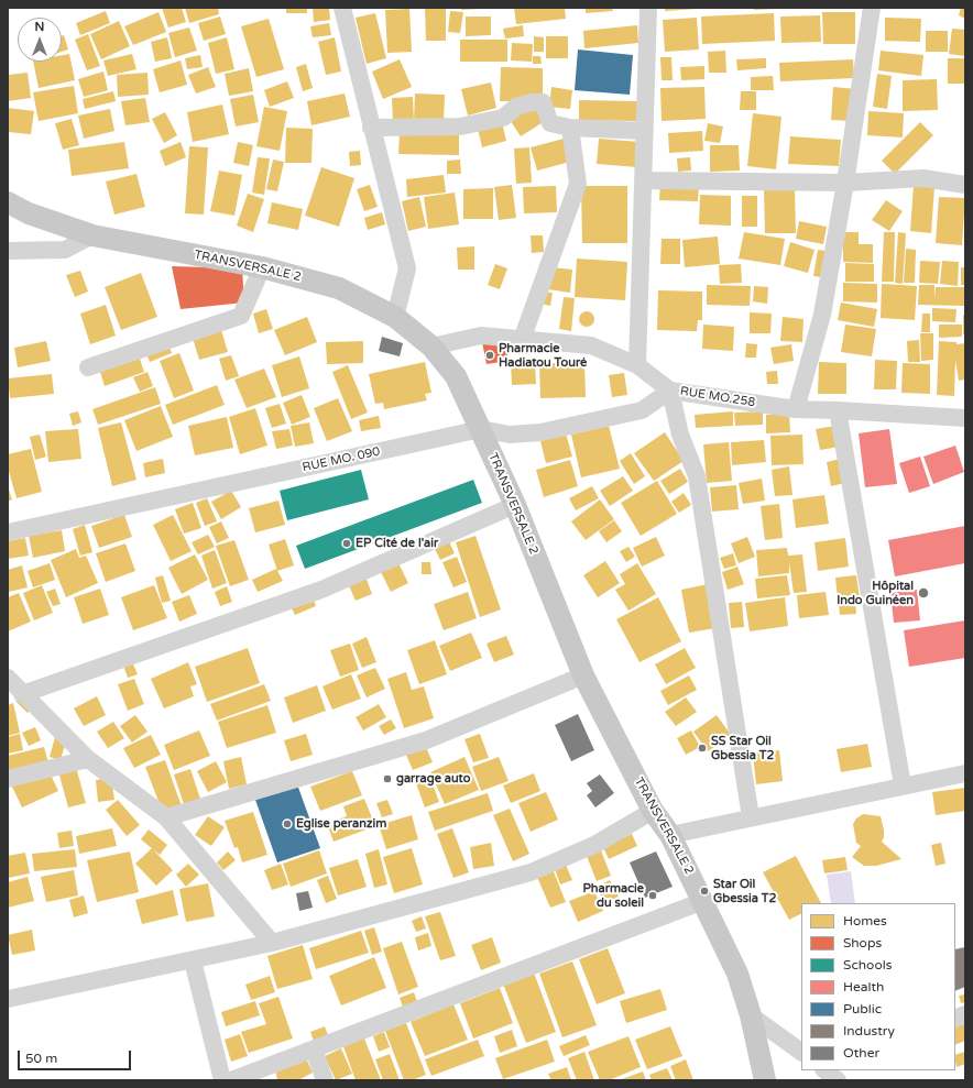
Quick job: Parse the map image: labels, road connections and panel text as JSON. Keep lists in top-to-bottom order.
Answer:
{
  "streets": {
    "main road": ["TRANSVERSALE 2"],
    "street": ["RUE MO.258", "RUE MO. 090"]
  },
  "crossings": [
    ["TRANSVERSALE 2", "RUE MO.258"],
    ["TRANSVERSALE 2", "RUE MO. 090"],
    ["RUE MO.258", "RUE MO. 090"]
  ],
  "places": [
    "Pharmacie Hadiatou Touré",
    "EP Cité de l'air",
    "Hôpital Indo Guinéen",
    "SS Star Oil Gbessia T2",
    "garrage auto",
    "Eglise peranzim",
    "Star Oil Gbessia T2",
    "Pharmacie du soleil"
  ],
  "legend": [
    "Homes",
    "Shops",
    "Schools",
    "Health",
    "Public",
    "Industry",
    "Other"
  ],
  "scale_bar": "50 m",
  "north": "top"
}
